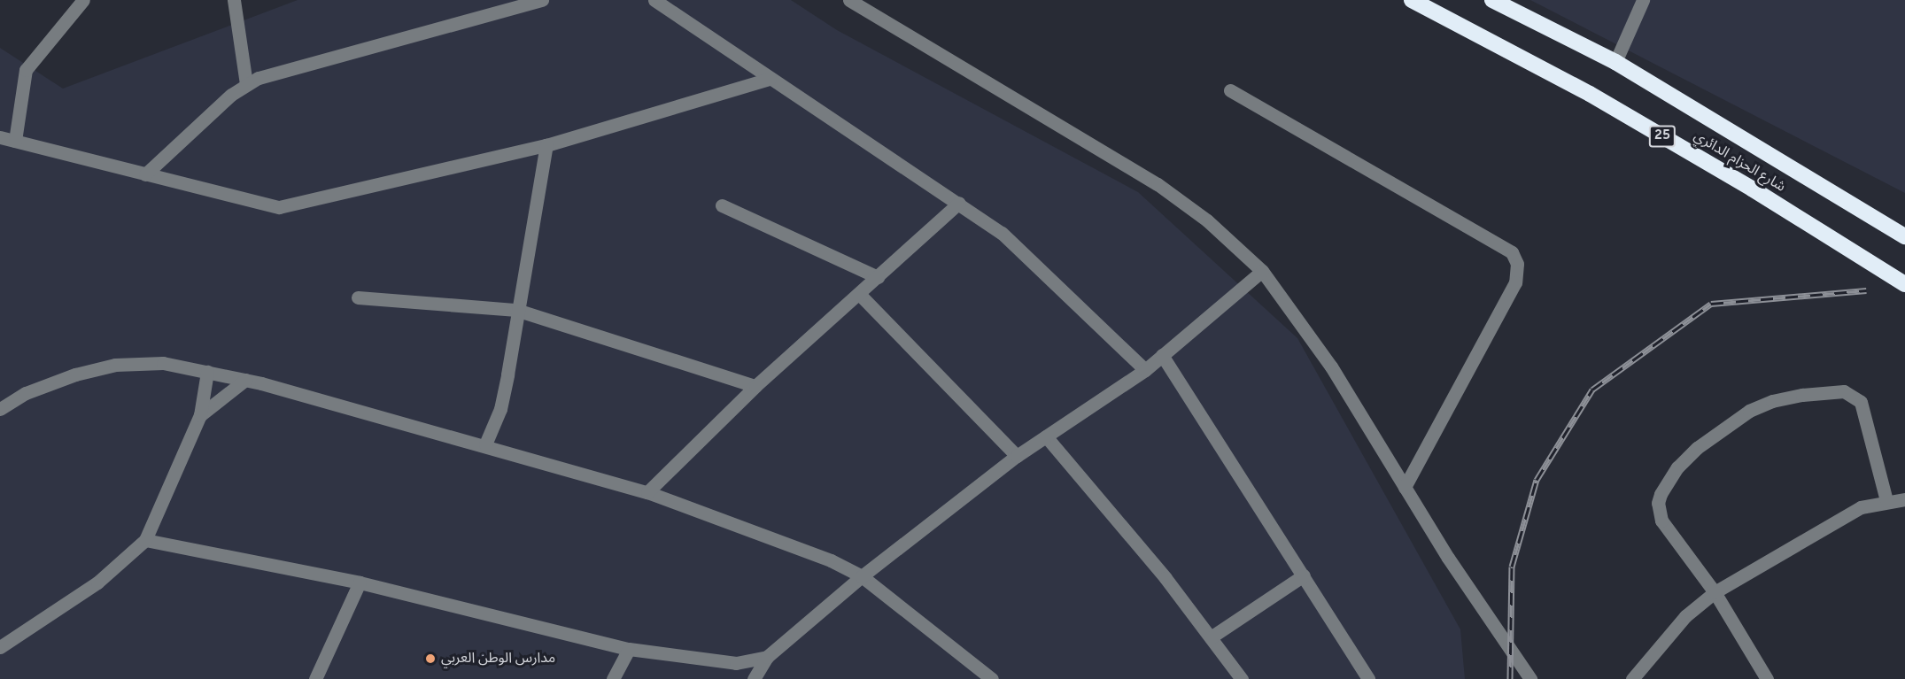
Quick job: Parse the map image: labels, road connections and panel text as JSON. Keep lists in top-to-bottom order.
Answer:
{
  "streets": {
    "highway": ["25", "شارع الحزام الدائري"]
  },
  "places": ["مدارس الوطن العربي"]
}
